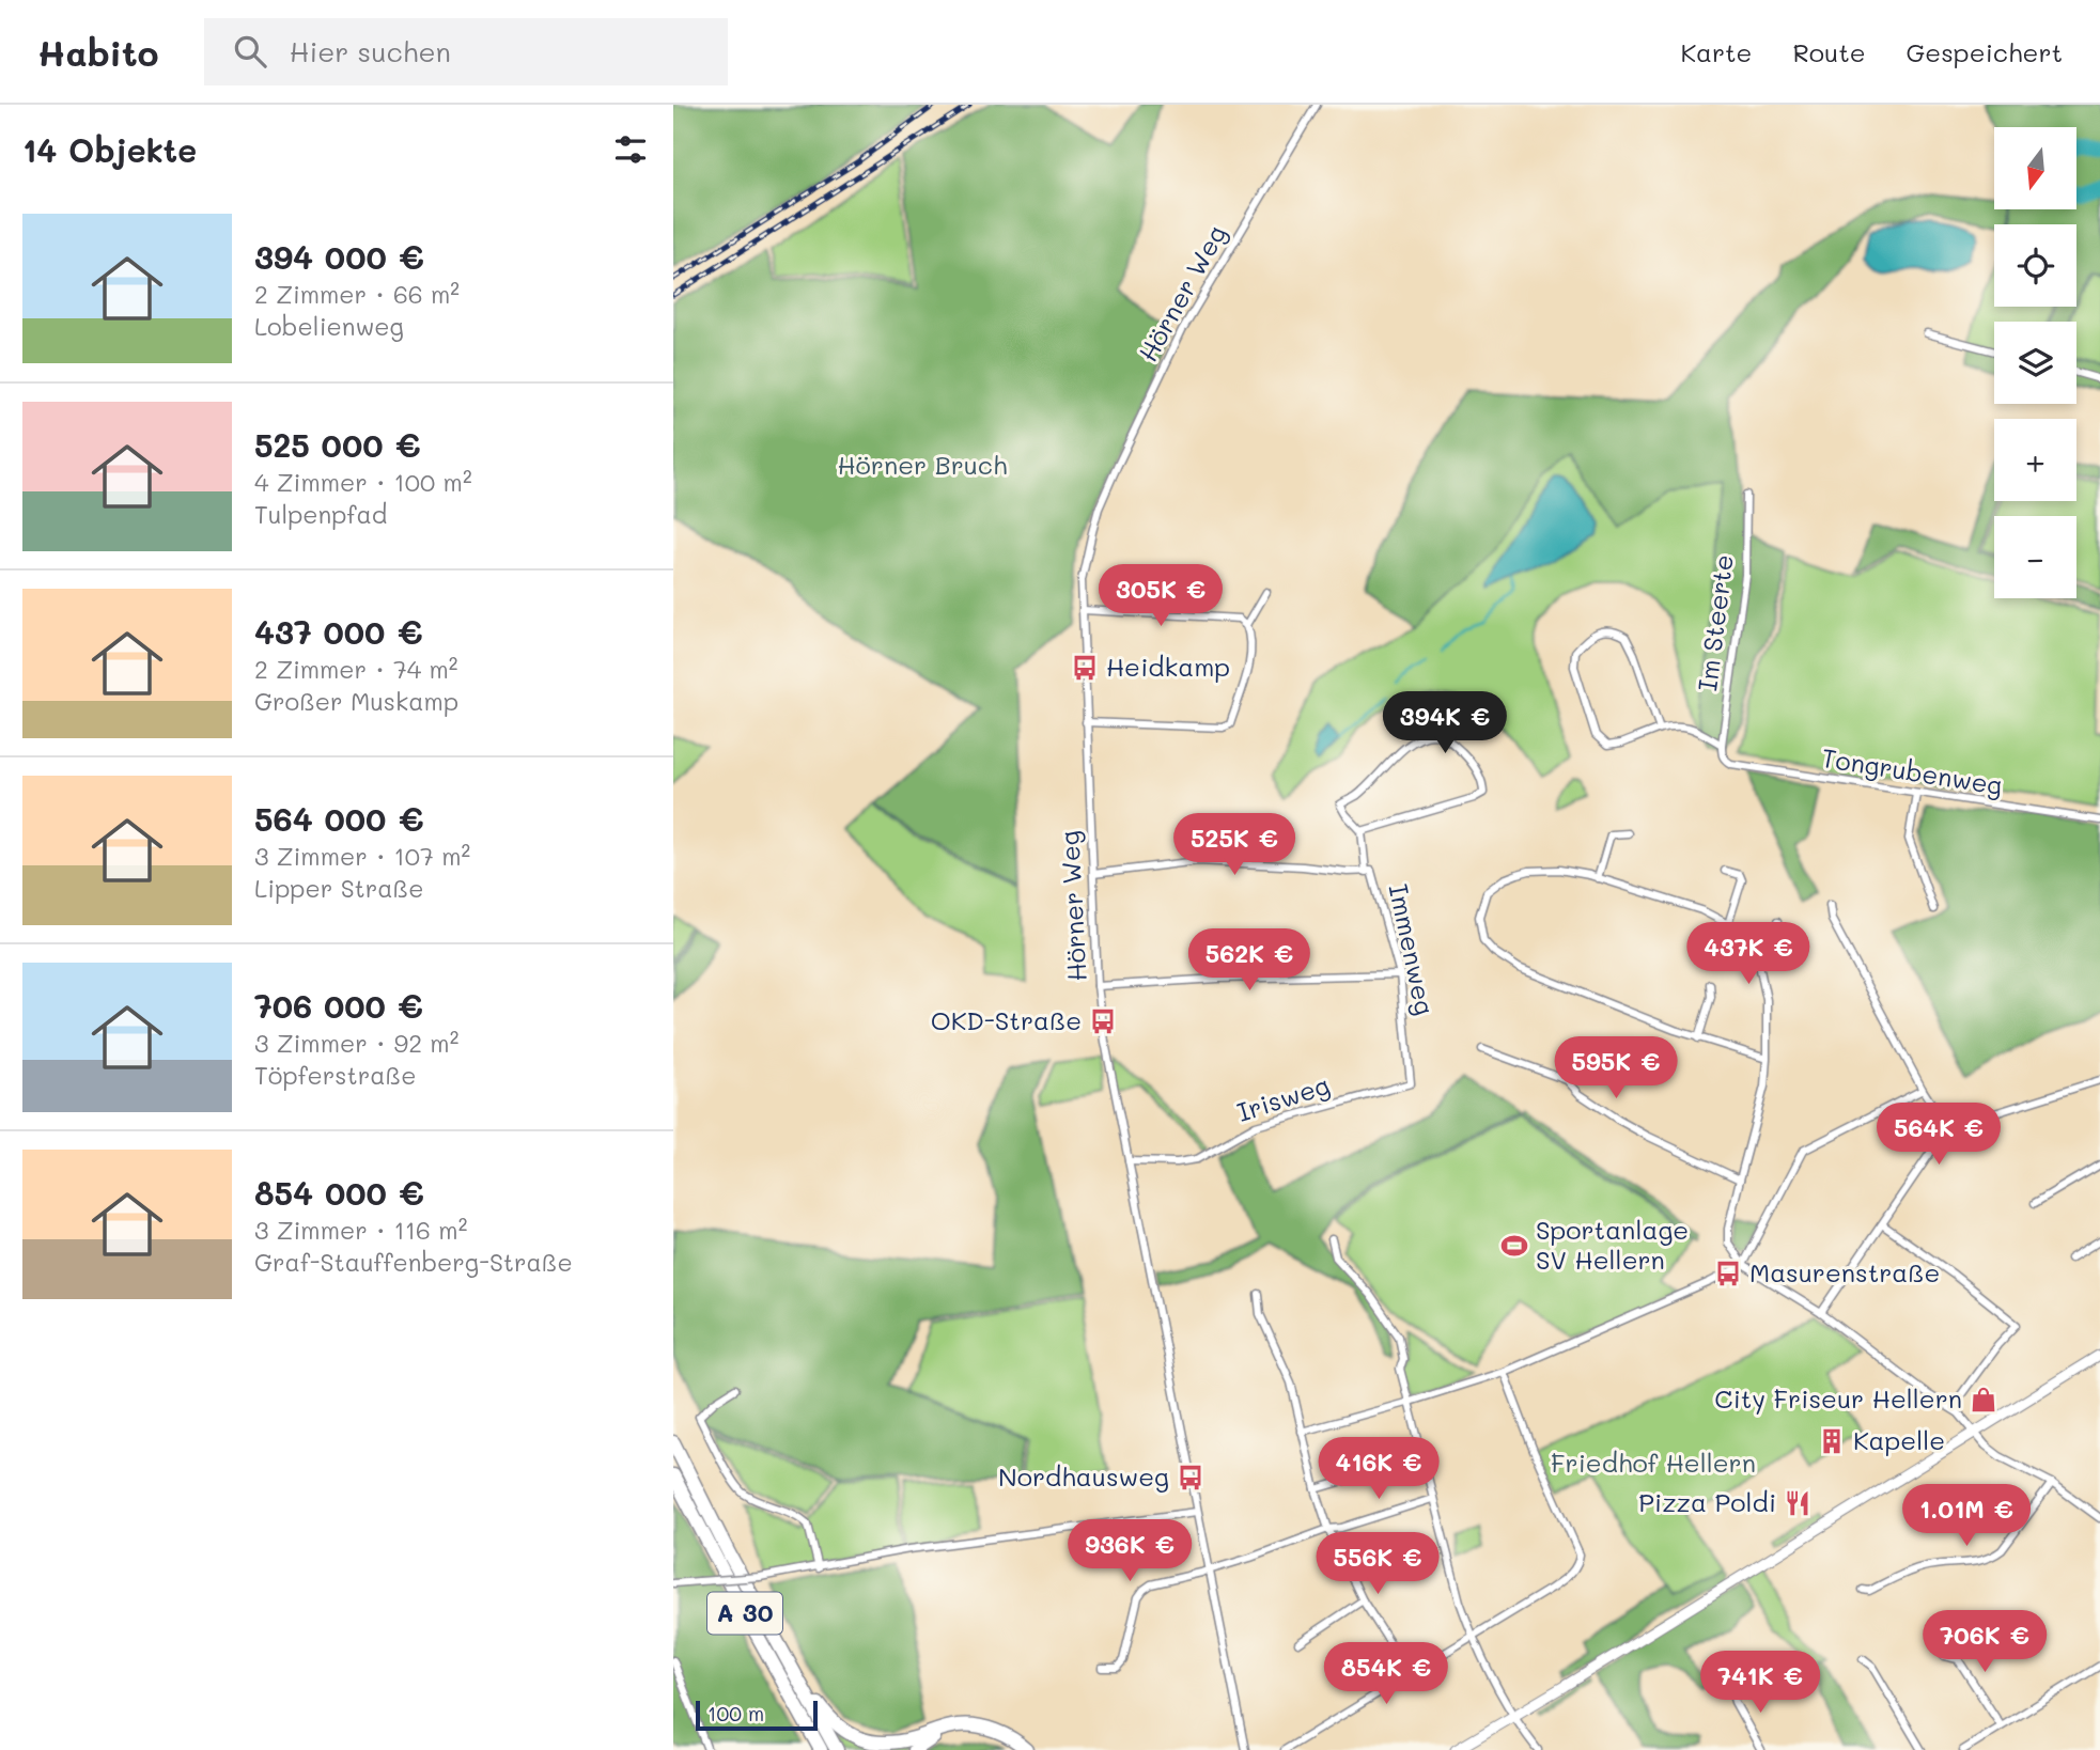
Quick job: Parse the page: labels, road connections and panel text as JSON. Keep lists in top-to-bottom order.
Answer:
{
  "streets": {
    "highway": ["A 30"],
    "street": [
      "Hörner Weg",
      "Im Steerte",
      "Tongrubenweg",
      "Immenweg",
      "Irisweg"
    ]
  },
  "crossings": [
    ["Hörner Weg", "Irisweg"],
    ["Im Steerte", "Tongrubenweg"],
    ["Immenweg", "Irisweg"]
  ],
  "parks": ["Hörner Bruch", "Friedhof Hellern"],
  "places": {
    "bus stop": [
      "Heidkamp",
      "OKD-Straße",
      "Masurenstraße",
      "Nordhausweg"
    ],
    "sports": ["Sportanlage SV Hellern"],
    "shop": ["City Friseur Hellern"],
    "building": ["Kapelle"],
    "restaurant": ["Pizza Poldi"]
  },
  "scale_bar": "100 m",
  "north": "bottom",
  "page": {
    "header": "Habito",
    "search": "Hier suchen",
    "nav": ["Karte", "Route", "Gespeichert"],
    "heading": "14 Objekte",
    "map_buttons": ["+", "−"],
    "list": [
      {
        "name": "394 000 €",
        "note": "2 Zimmer · 66 m² · Lobelienweg"
      },
      {
        "name": "525 000 €",
        "note": "4 Zimmer · 100 m² · Tulpenpfad"
      },
      {
        "name": "437 000 €",
        "note": "2 Zimmer · 74 m² · Großer Muskamp"
      },
      {
        "name": "564 000 €",
        "note": "3 Zimmer · 107 m² · Lipper Straße"
      },
      {
        "name": "706 000 €",
        "note": "3 Zimmer · 92 m² · Töpferstraße"
      },
      {
        "name": "854 000 €",
        "note": "3 Zimmer · 116 m² · Graf-Stauffenberg-Straße"
      }
    ],
    "price": [
      "305K €",
      "394K €",
      "525K €",
      "437K €",
      "562K €",
      "595K €",
      "564K €",
      "416K €",
      "1.01M €",
      "936K €",
      "556K €",
      "706K €",
      "854K €",
      "741K €"
    ],
    "scale": "100 m"
  }
}
